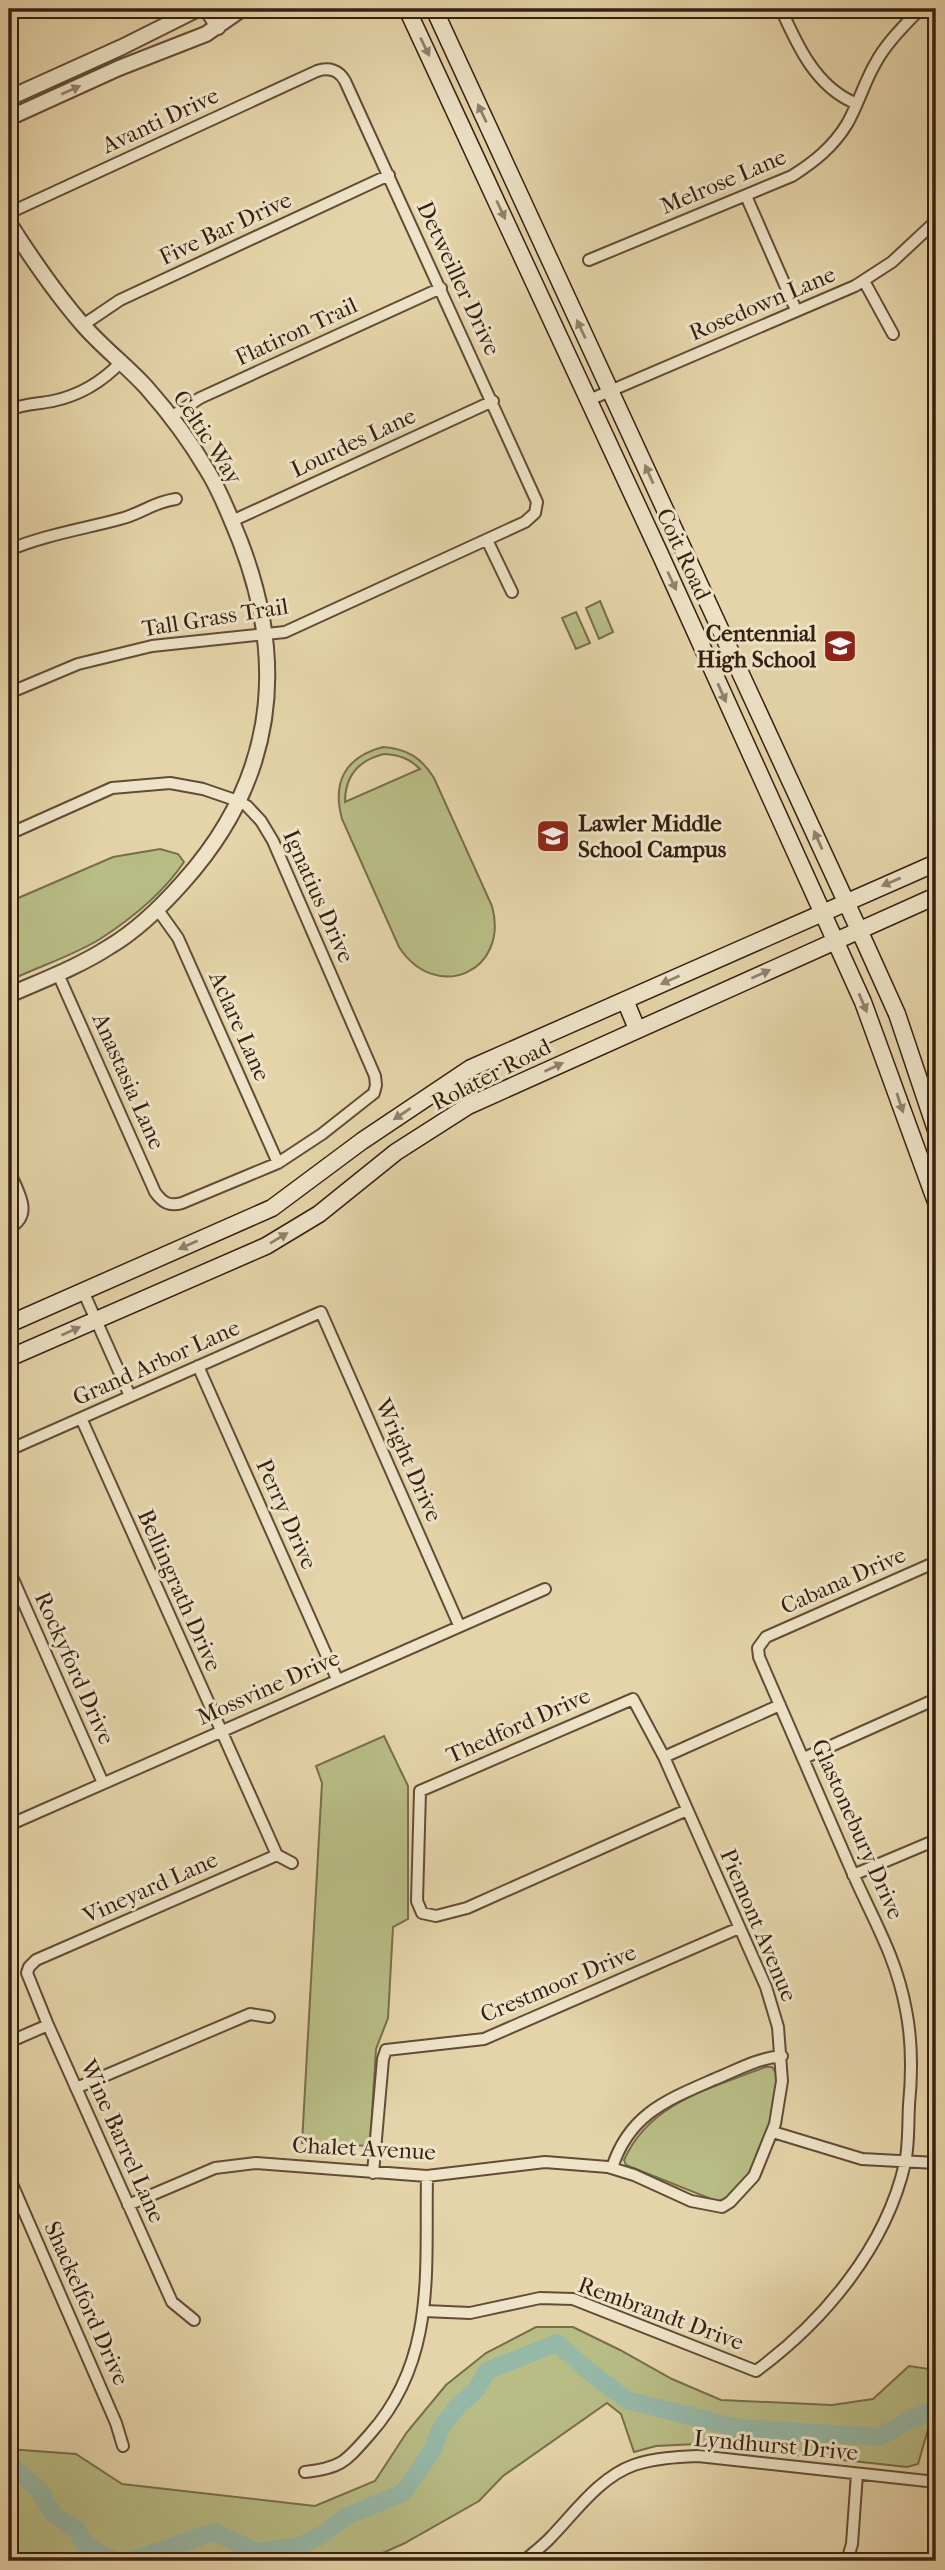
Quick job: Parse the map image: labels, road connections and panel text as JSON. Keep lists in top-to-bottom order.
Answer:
{
  "streets": {
    "main road": ["Coit Road", "Rolater Road"],
    "street": [
      "Avanti Drive",
      "Melrose Lane",
      "Five Bar Drive",
      "Detweiller Drive",
      "Rosedown Lane",
      "Flatiron Trail",
      "Celtic Way",
      "Lourdes Lane",
      "Tall Grass Trail",
      "Ignatius Drive",
      "Aclare Lane",
      "Anastasia Lane",
      "Grand Arbor Lane",
      "Wright Drive",
      "Perry Drive",
      "Cabana Drive",
      "Bellingrath Drive",
      "Rockyford Drive",
      "Mossvine Drive",
      "Thedford Drive",
      "Glastonebury Drive",
      "Vineyard Lane",
      "Piemont Avenue",
      "Crestmoor Drive",
      "Wine Barrel Lane",
      "Chalet Avenue",
      "Shackelford Drive",
      "Rembrandt Drive",
      "Lyndhurst Drive"
    ]
  },
  "crossings": [
    ["Avanti Drive", "Detweiller Drive"],
    ["Five Bar Drive", "Detweiller Drive"],
    ["Five Bar Drive", "Celtic Way"],
    ["Detweiller Drive", "Flatiron Trail"],
    ["Detweiller Drive", "Lourdes Lane"],
    ["Detweiller Drive", "Tall Grass Trail"],
    ["Rosedown Lane", "Coit Road"],
    ["Flatiron Trail", "Celtic Way"],
    ["Celtic Way", "Lourdes Lane"],
    ["Celtic Way", "Tall Grass Trail"],
    ["Celtic Way", "Ignatius Drive"],
    ["Celtic Way", "Aclare Lane"],
    ["Celtic Way", "Anastasia Lane"],
    ["Coit Road", "Rolater Road"],
    ["Ignatius Drive", "Aclare Lane"],
    ["Ignatius Drive", "Anastasia Lane"],
    ["Aclare Lane", "Anastasia Lane"],
    ["Grand Arbor Lane", "Wright Drive"],
    ["Grand Arbor Lane", "Perry Drive"],
    ["Grand Arbor Lane", "Bellingrath Drive"],
    ["Wright Drive", "Mossvine Drive"],
    ["Perry Drive", "Mossvine Drive"],
    ["Cabana Drive", "Glastonebury Drive"],
    ["Bellingrath Drive", "Mossvine Drive"],
    ["Bellingrath Drive", "Vineyard Lane"],
    ["Rockyford Drive", "Mossvine Drive"],
    ["Thedford Drive", "Piemont Avenue"],
    ["Glastonebury Drive", "Rembrandt Drive"],
    ["Vineyard Lane", "Wine Barrel Lane"],
    ["Piemont Avenue", "Crestmoor Drive"],
    ["Piemont Avenue", "Chalet Avenue"],
    ["Crestmoor Drive", "Chalet Avenue"],
    ["Wine Barrel Lane", "Chalet Avenue"]
  ],
  "places": {
    "school or university": ["Centennial High School", "Lawler Middle School Campus"]
  }
}
